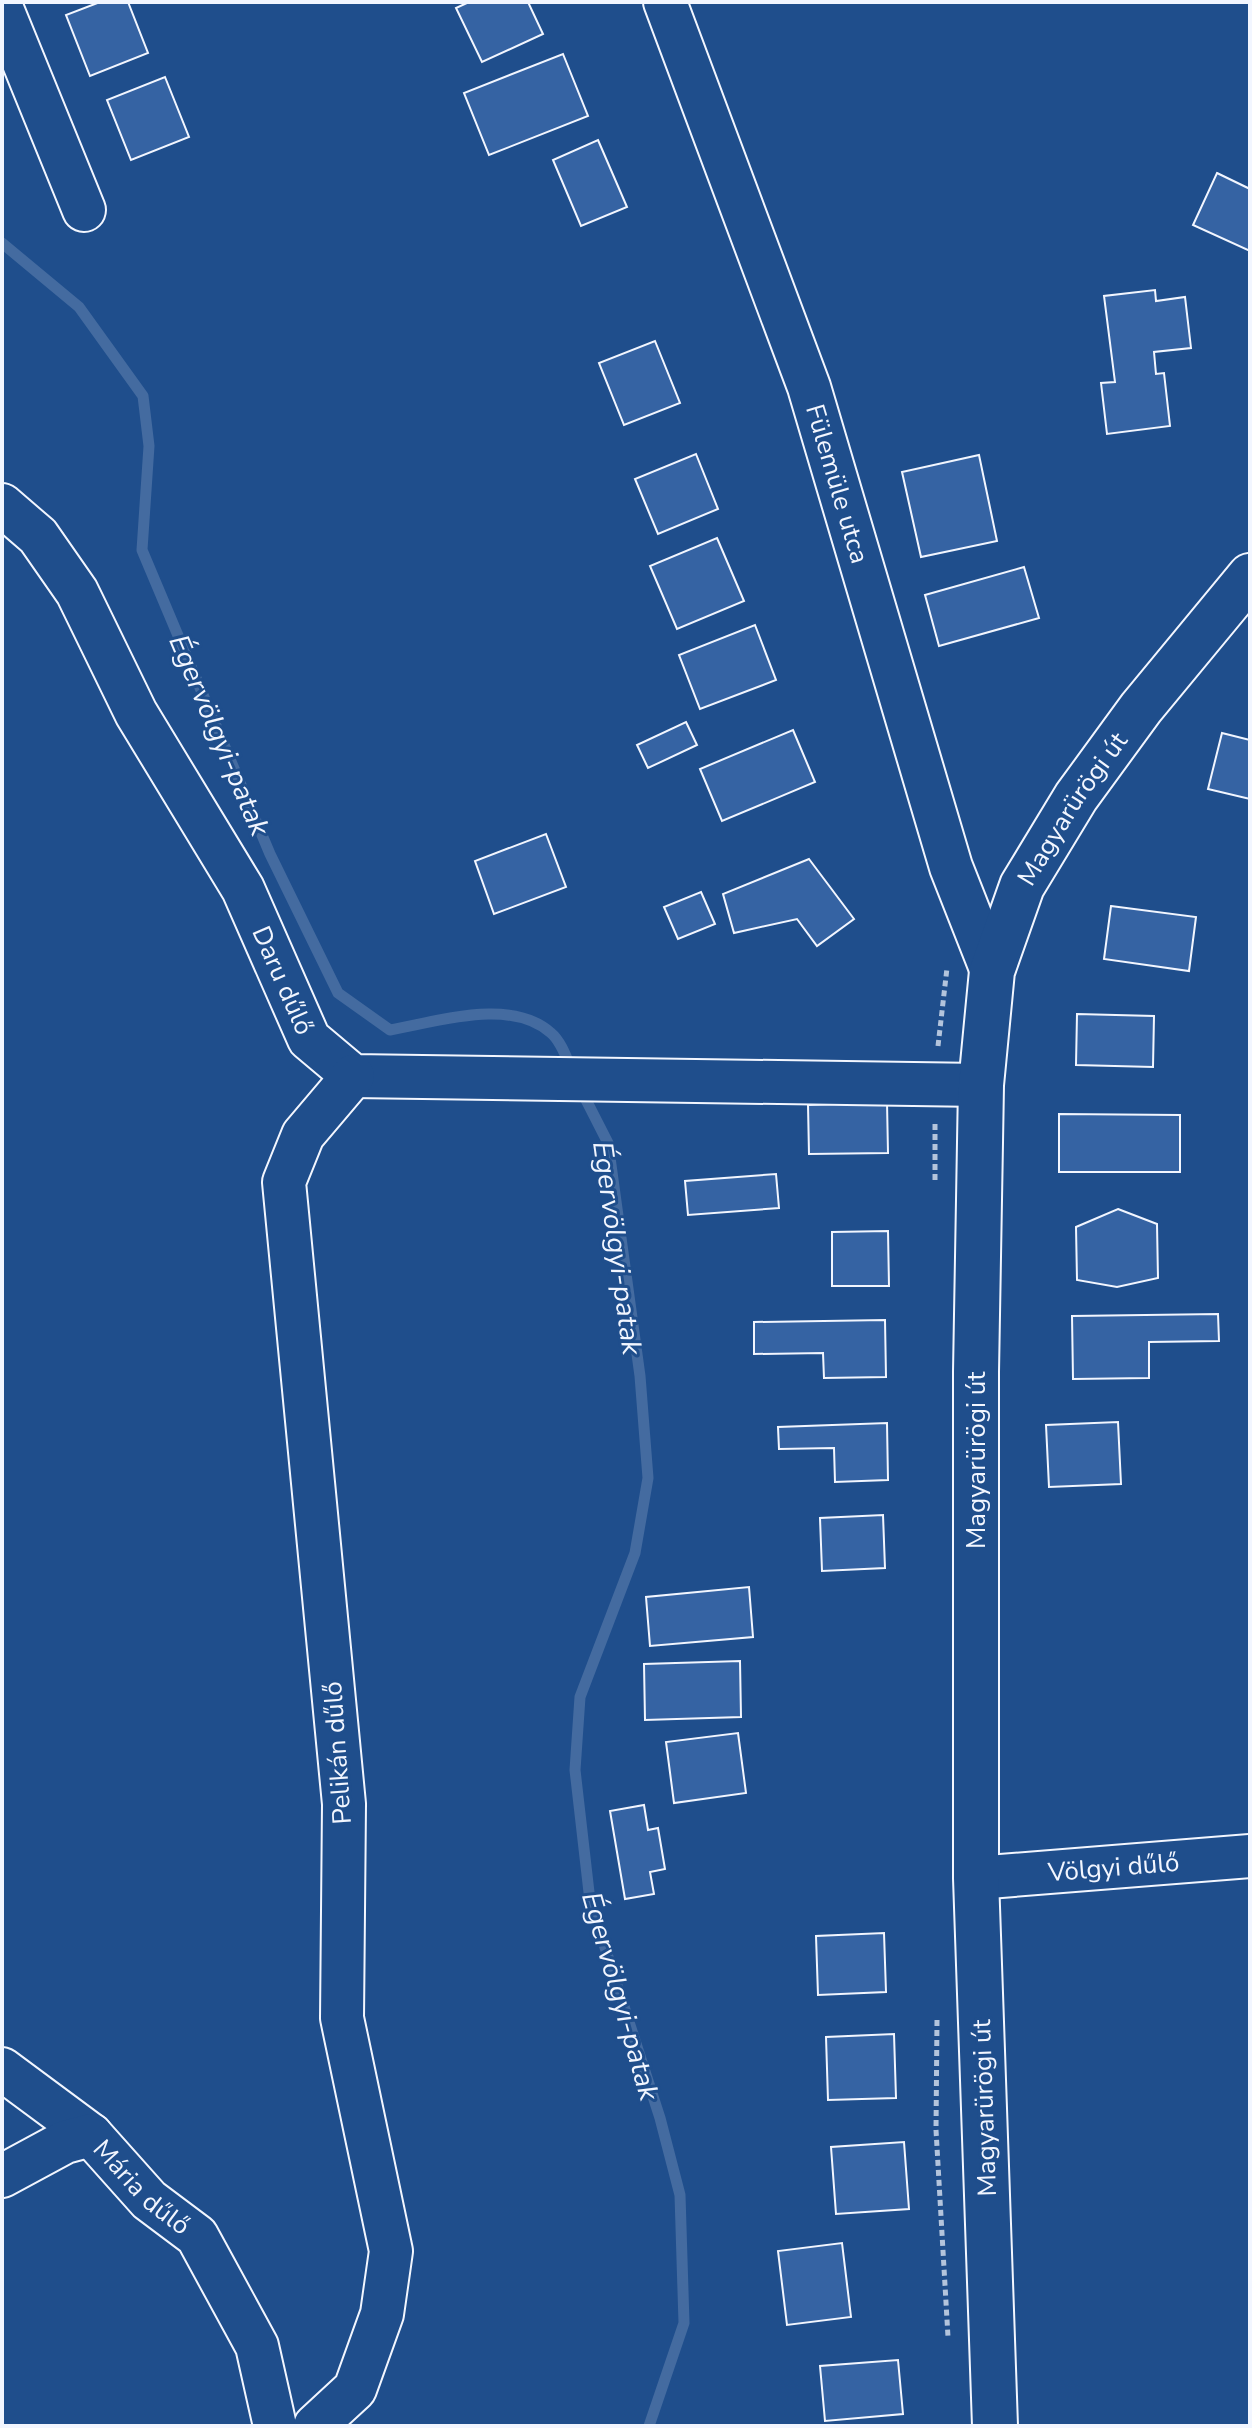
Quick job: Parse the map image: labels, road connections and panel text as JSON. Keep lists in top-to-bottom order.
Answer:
{
  "streets": {
    "main road": ["Magyarürögi út"],
    "street": [
      "Fülemüle utca",
      "Daru dűlő",
      "Pelikán dűlő",
      "Völgyi dűlő",
      "Mária dűlő"
    ]
  },
  "crossings": [
    ["Fülemüle utca", "Magyarürögi út"],
    ["Magyarürögi út", "Völgyi dűlő"],
    ["Daru dűlő", "Pelikán dűlő"]
  ],
  "water": ["Égervölgyi-patak"]
}
